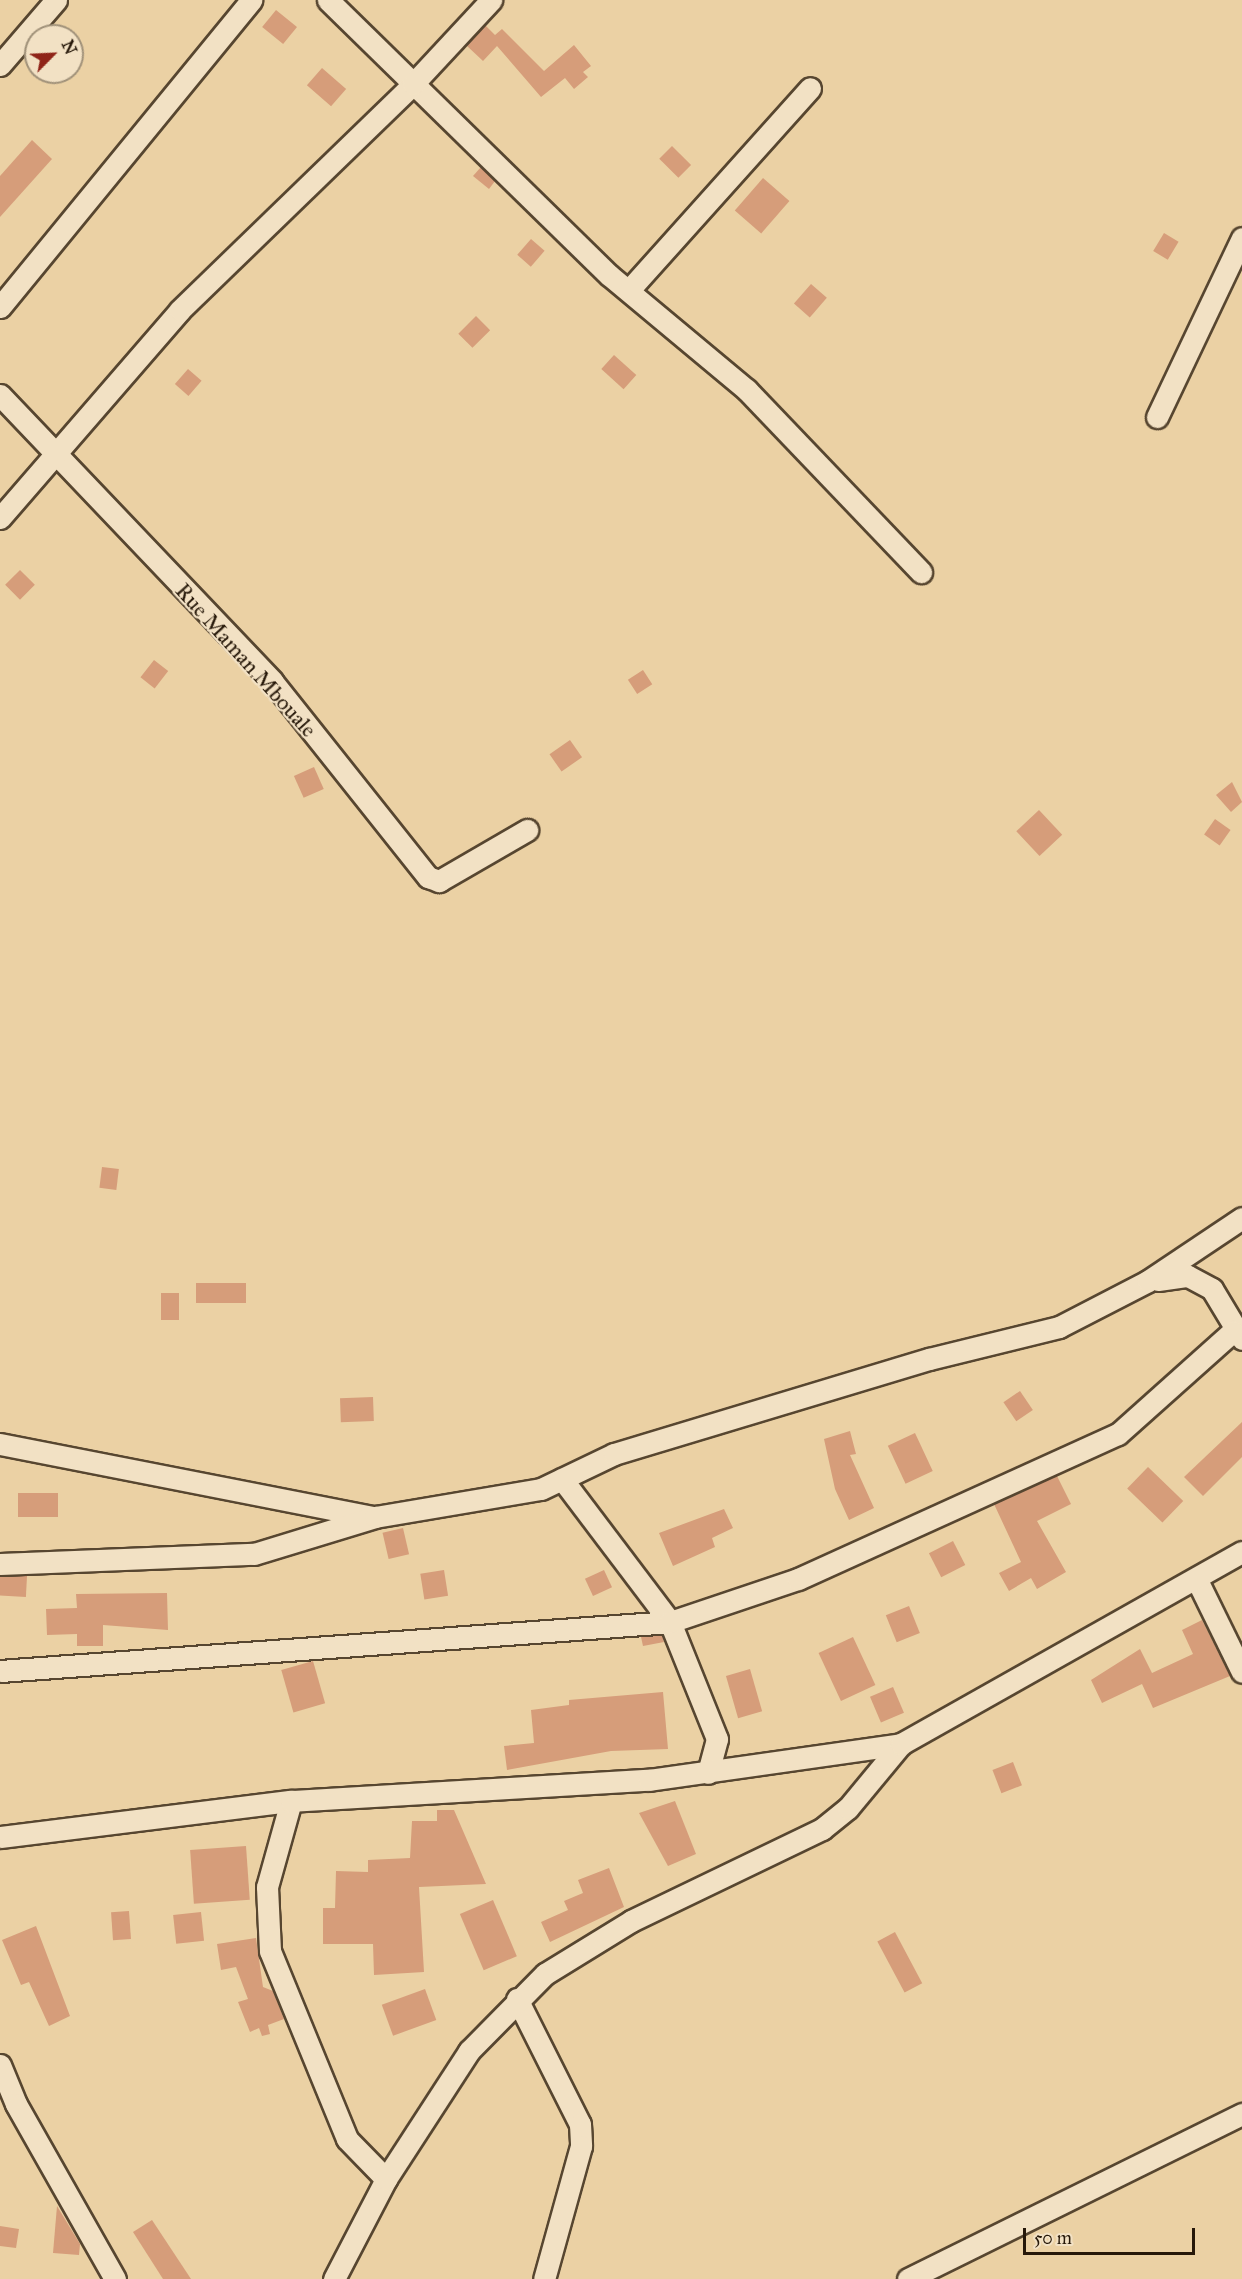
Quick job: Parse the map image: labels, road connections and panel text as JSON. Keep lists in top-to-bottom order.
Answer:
{
  "streets": {
    "street": ["Rue Maman Mbouale"]
  },
  "scale_bar": "50 m",
  "north": "top right"
}
